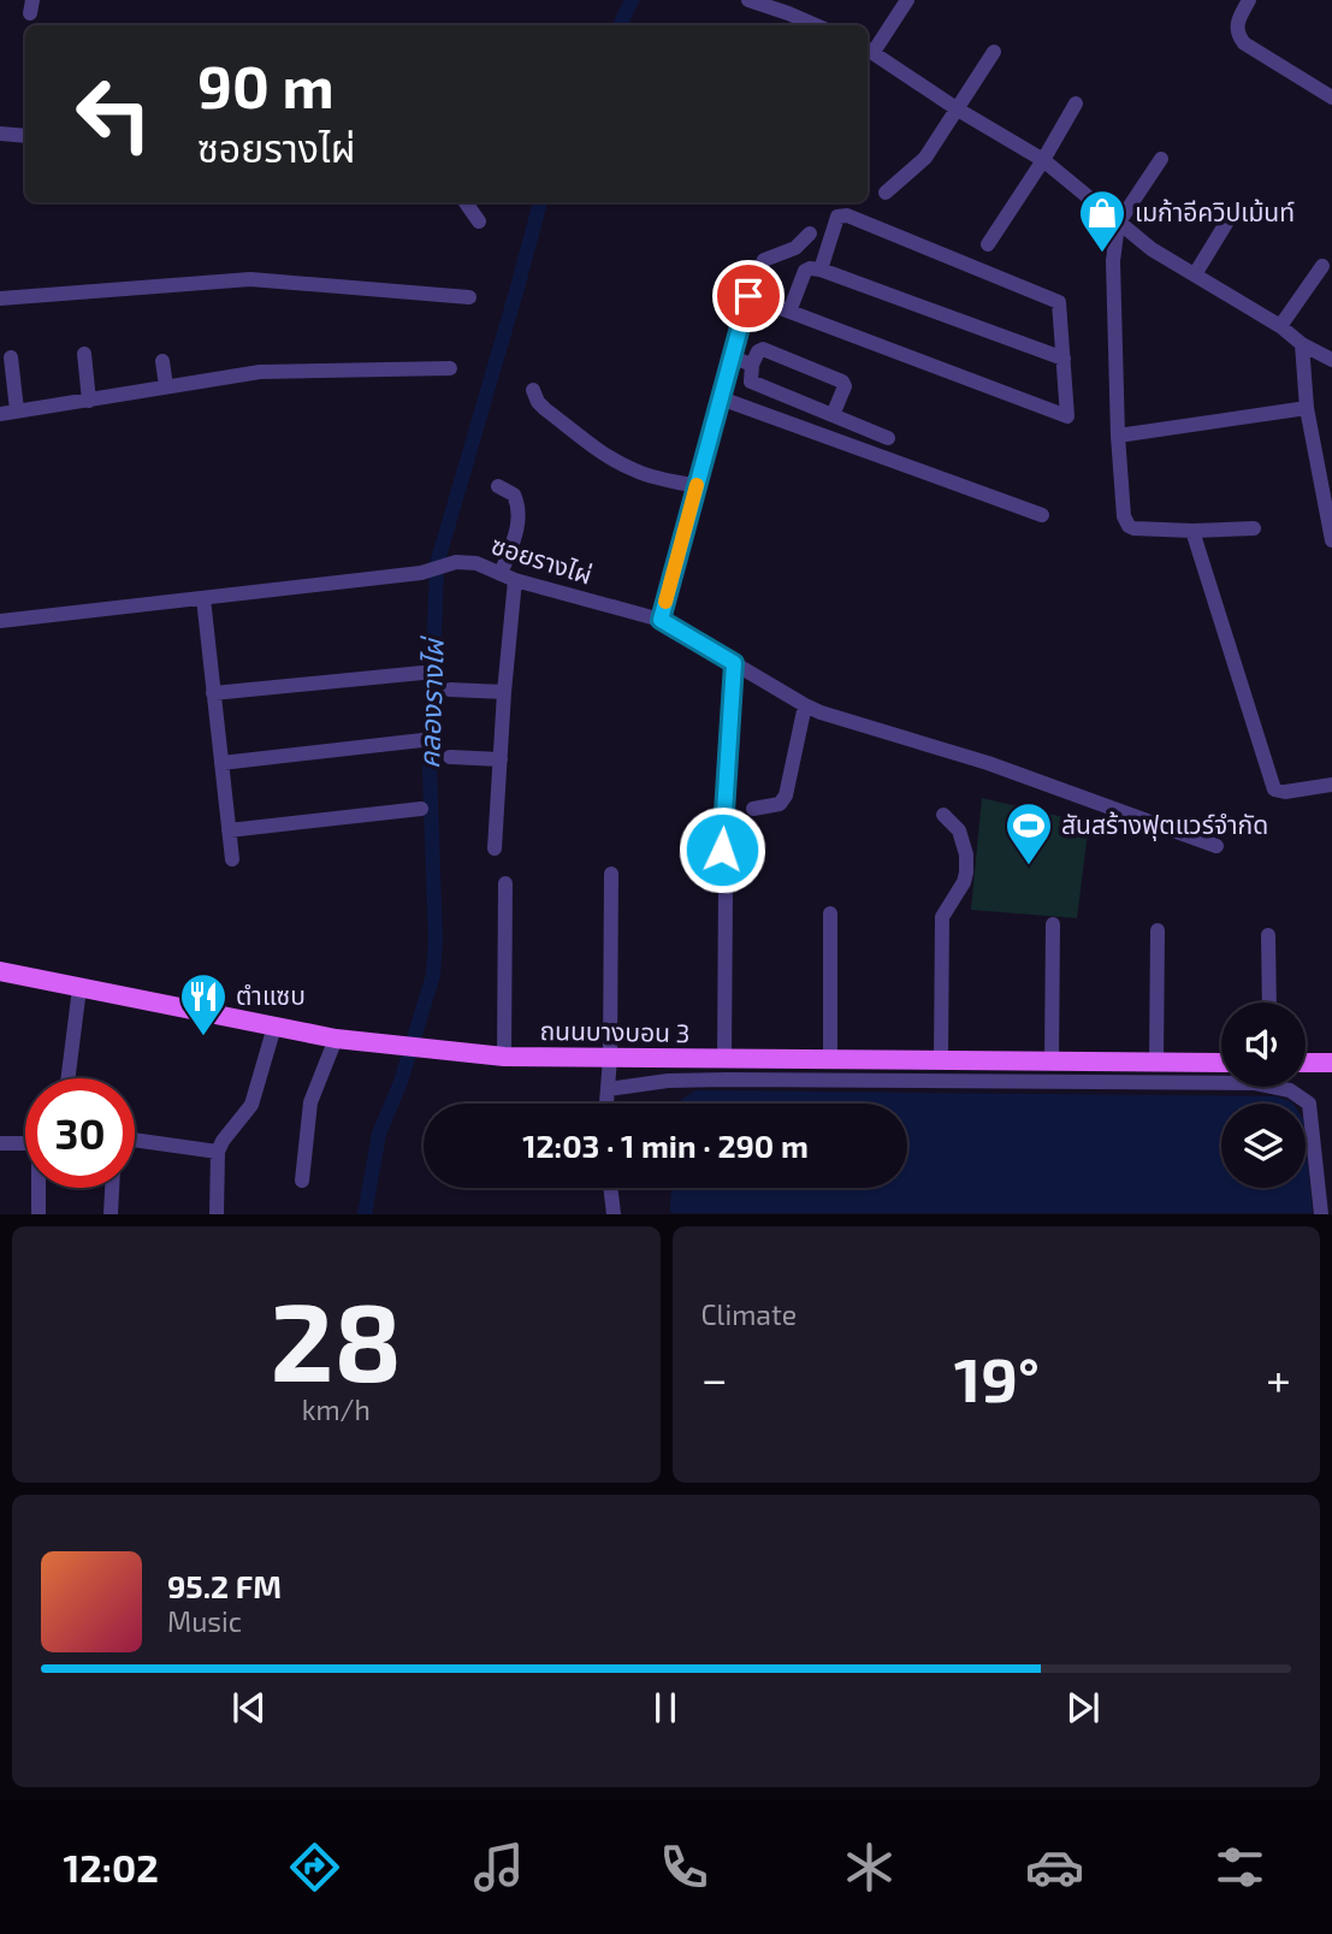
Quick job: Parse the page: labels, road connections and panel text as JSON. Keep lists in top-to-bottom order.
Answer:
{
  "streets": {
    "main road": ["ถนนบางบอน 3"],
    "street": ["ซอยรางไผ่"]
  },
  "water": ["คลองรางไผ่"],
  "places": {
    "shop": ["เมก้าอีควิปเม้นท์"],
    "sports": ["สันสร้างฟุตแวร์จำกัด"],
    "restaurant": ["ตำแซบ"]
  },
  "page": {
    "turn": ["90 m", "ซอยรางไผ่"],
    "limit": "30",
    "trip": "12:03 · 1 min · 290 m",
    "tile": [
      ["28", "km/h"],
      "Climate"
    ],
    "heat": ["−", "19°", "+"],
    "song": ["95.2 FM", "Music"],
    "tabs": "12:02"
  }
}
